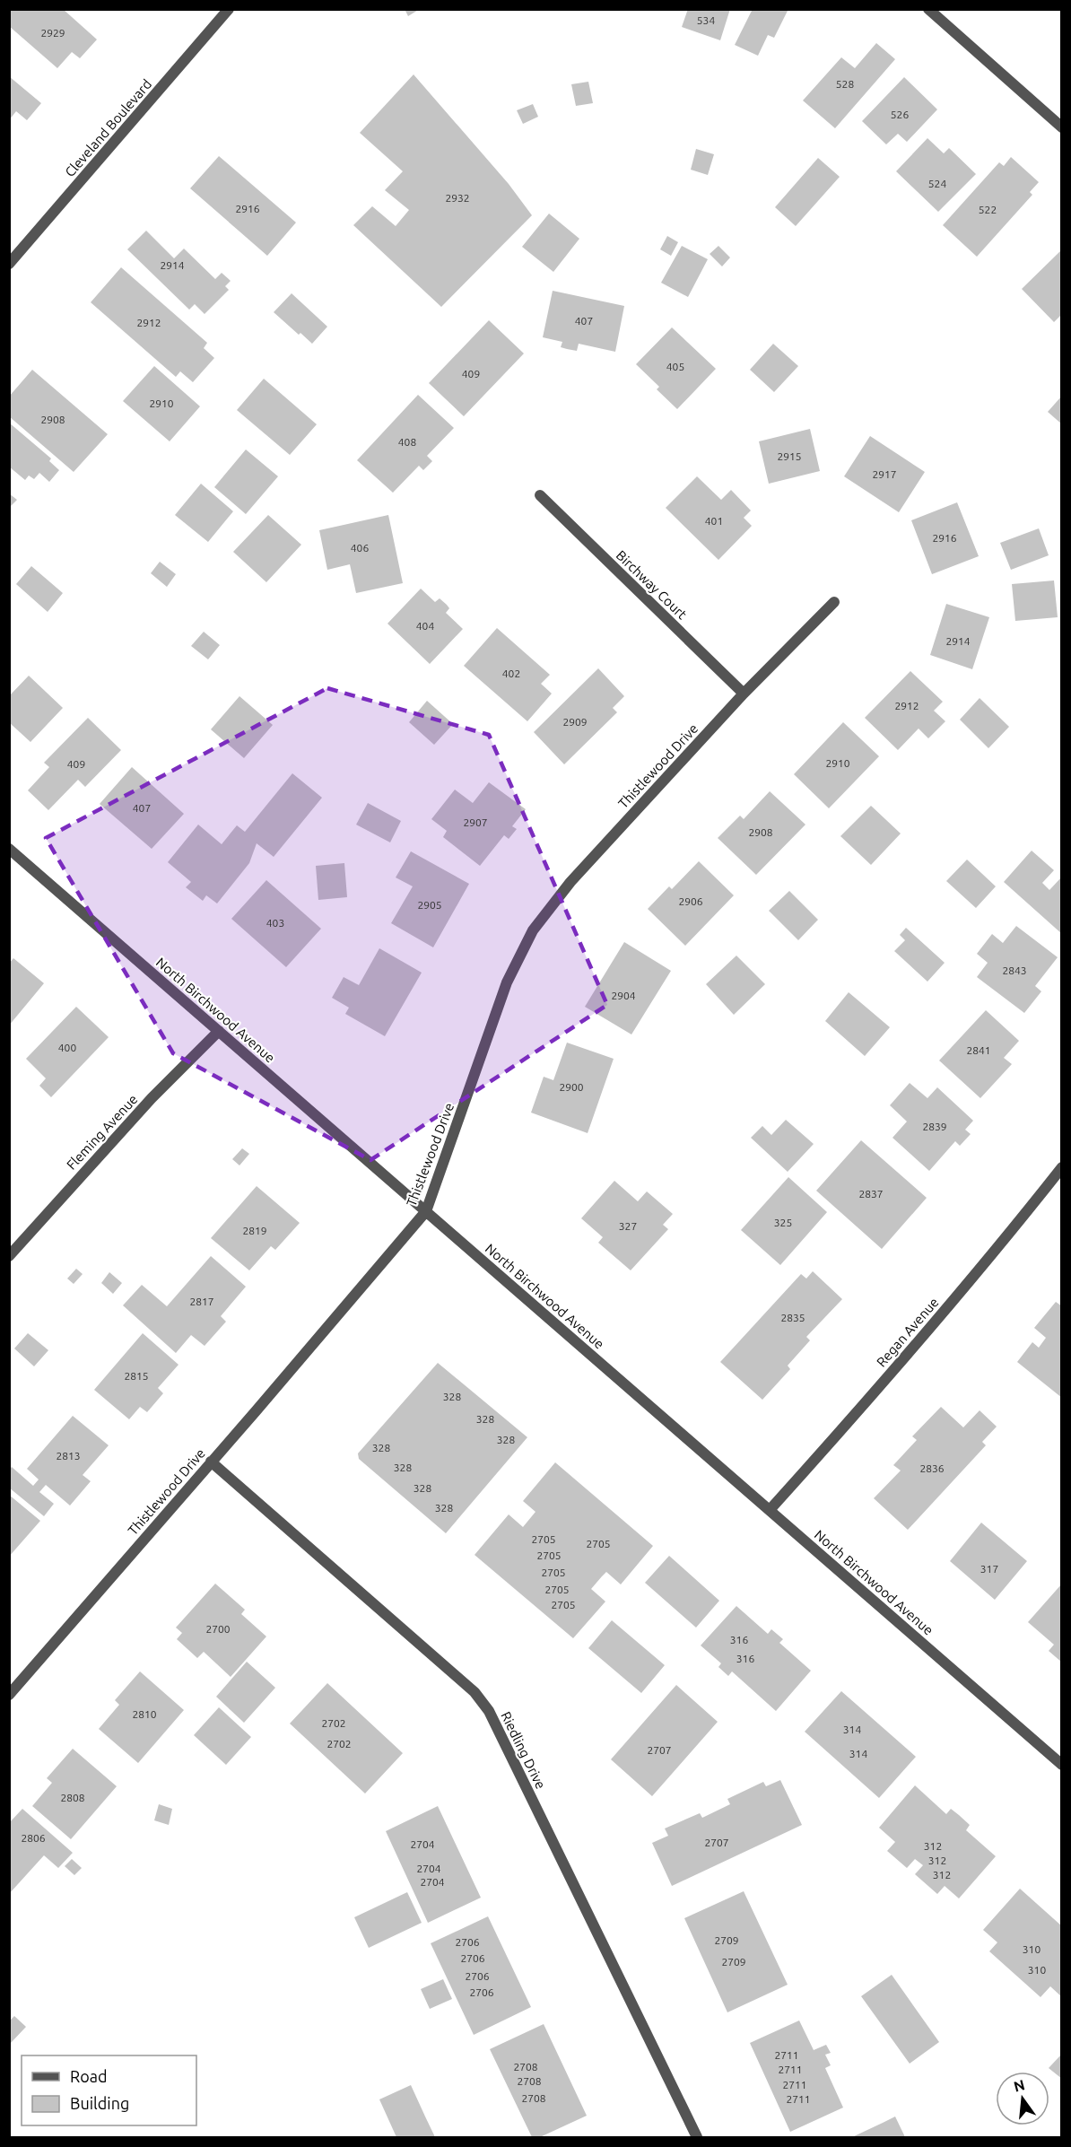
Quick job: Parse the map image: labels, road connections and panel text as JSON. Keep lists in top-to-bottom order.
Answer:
{
  "streets": {
    "street": [
      "Cleveland Boulevard",
      "Birchway Court",
      "Thistlewood Drive",
      "North Birchwood Avenue",
      "Fleming Avenue",
      "Regan Avenue",
      "Riedling Drive"
    ]
  },
  "crossings": [
    ["Birchway Court", "Thistlewood Drive"],
    ["Thistlewood Drive", "North Birchwood Avenue"],
    ["Thistlewood Drive", "Riedling Drive"],
    ["North Birchwood Avenue", "Fleming Avenue"],
    ["North Birchwood Avenue", "Regan Avenue"]
  ],
  "house_numbers": [
    "534",
    "2929",
    "528",
    "526",
    "524",
    "2932",
    "2916",
    "522",
    "2914",
    "407",
    "2912",
    "405",
    "409",
    "2910",
    "2908",
    "408",
    "2915",
    "2917",
    "401",
    "2916",
    "406",
    "404",
    "2914",
    "402",
    "2912",
    "2909",
    "2910",
    "409",
    "407",
    "2907",
    "2908",
    "2906",
    "2905",
    "403",
    "2843",
    "2904",
    "400",
    "2841",
    "2900",
    "2839",
    "2837",
    "325",
    "327",
    "2819",
    "2817",
    "2835",
    "2815",
    "328",
    "328",
    "328",
    "328",
    "2813",
    "328",
    "2836",
    "328",
    "328",
    "2705",
    "2705",
    "2705",
    "317",
    "2705",
    "2705",
    "2705",
    "2700",
    "316",
    "316",
    "2810",
    "2702",
    "314",
    "2702",
    "2707",
    "314",
    "2808",
    "2806",
    "2707",
    "2704",
    "312",
    "312",
    "2704",
    "312",
    "2704",
    "2709",
    "2706",
    "310",
    "2706",
    "2709",
    "310",
    "2706",
    "2706",
    "2711",
    "2708",
    "2711",
    "2708",
    "2711",
    "2708",
    "2711"
  ],
  "legend": ["Road", "Building"],
  "north": "top"
}
